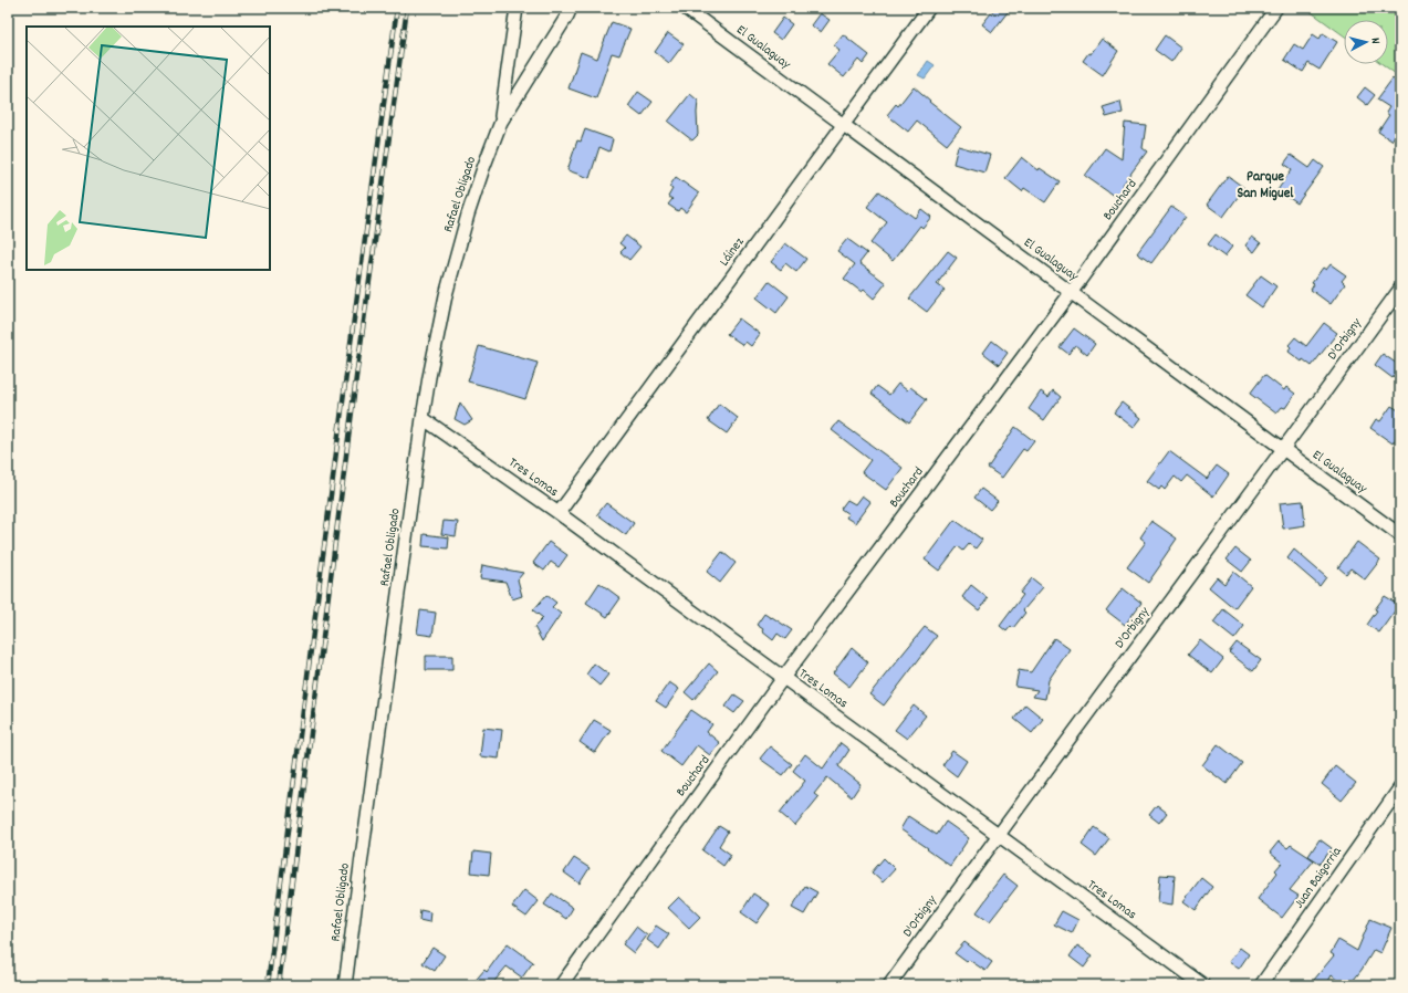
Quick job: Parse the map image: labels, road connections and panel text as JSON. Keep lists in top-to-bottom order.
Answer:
{
  "streets": {
    "street": [
      "El Gualaguay",
      "Rafael Obligado",
      "Bouchard",
      "Láinez",
      "D'Orbigny",
      "Tres Lomas",
      "Juan Baigorria"
    ]
  },
  "crossings": [
    ["El Gualaguay", "Bouchard"],
    ["El Gualaguay", "Láinez"],
    ["El Gualaguay", "D'Orbigny"],
    ["Rafael Obligado", "Tres Lomas"],
    ["Bouchard", "Tres Lomas"],
    ["Láinez", "Tres Lomas"],
    ["D'Orbigny", "Tres Lomas"]
  ],
  "districts": ["Parque San Miguel"],
  "north": "right"
}
